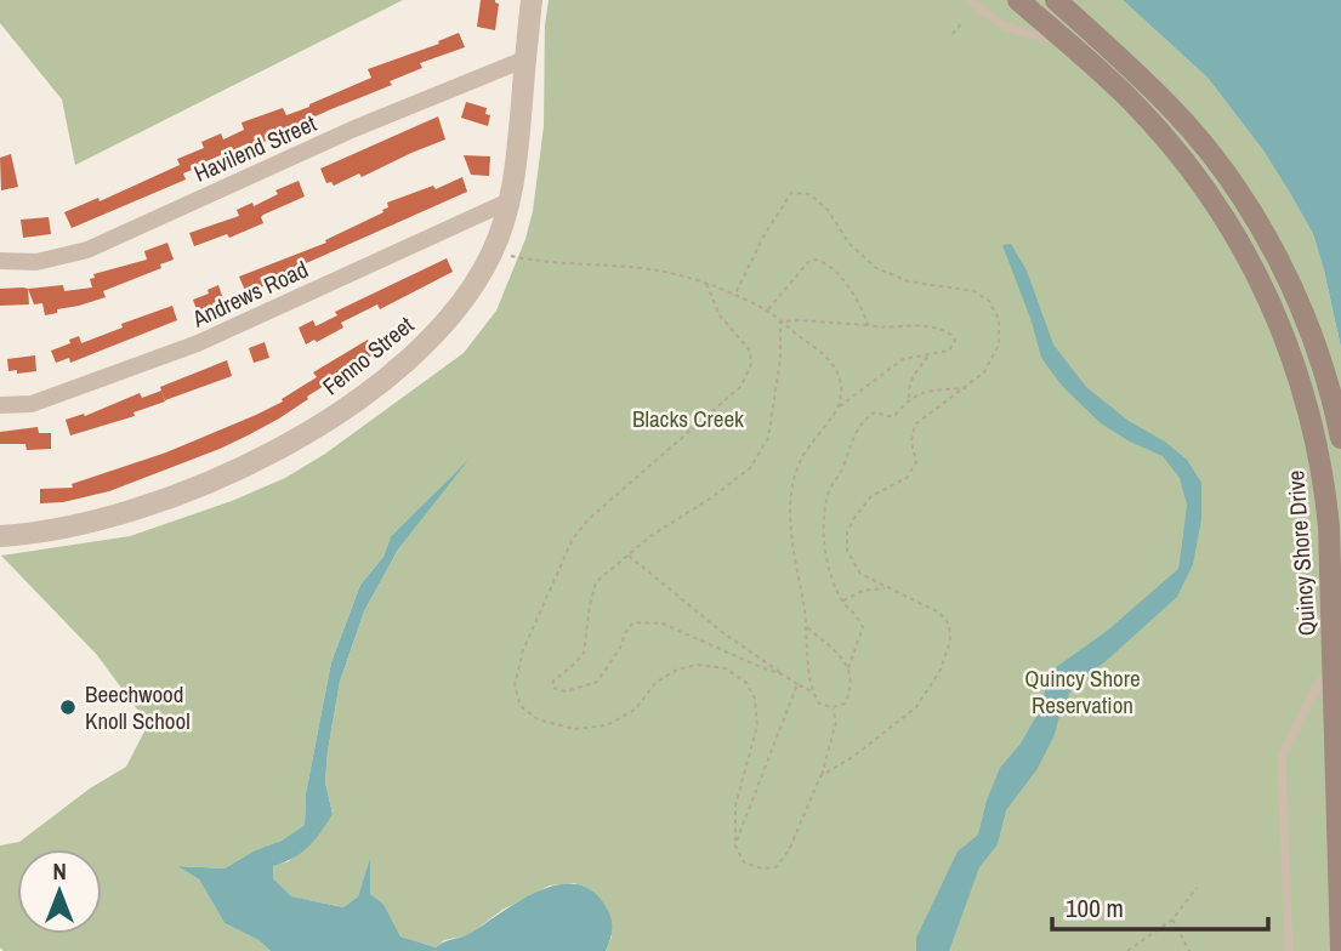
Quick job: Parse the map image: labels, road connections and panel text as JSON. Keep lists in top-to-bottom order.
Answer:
{
  "streets": {
    "main road": ["Quincy Shore Drive"],
    "street": ["Havilend Street", "Andrews Road", "Fenno Street"]
  },
  "crossings": [
    ["Havilend Street", "Fenno Street"],
    ["Andrews Road", "Fenno Street"]
  ],
  "parks": ["Blacks Creek", "Quincy Shore Reservation"],
  "places": ["Beechwood Knoll School"],
  "scale_bar": "100 m",
  "north": "top"
}
